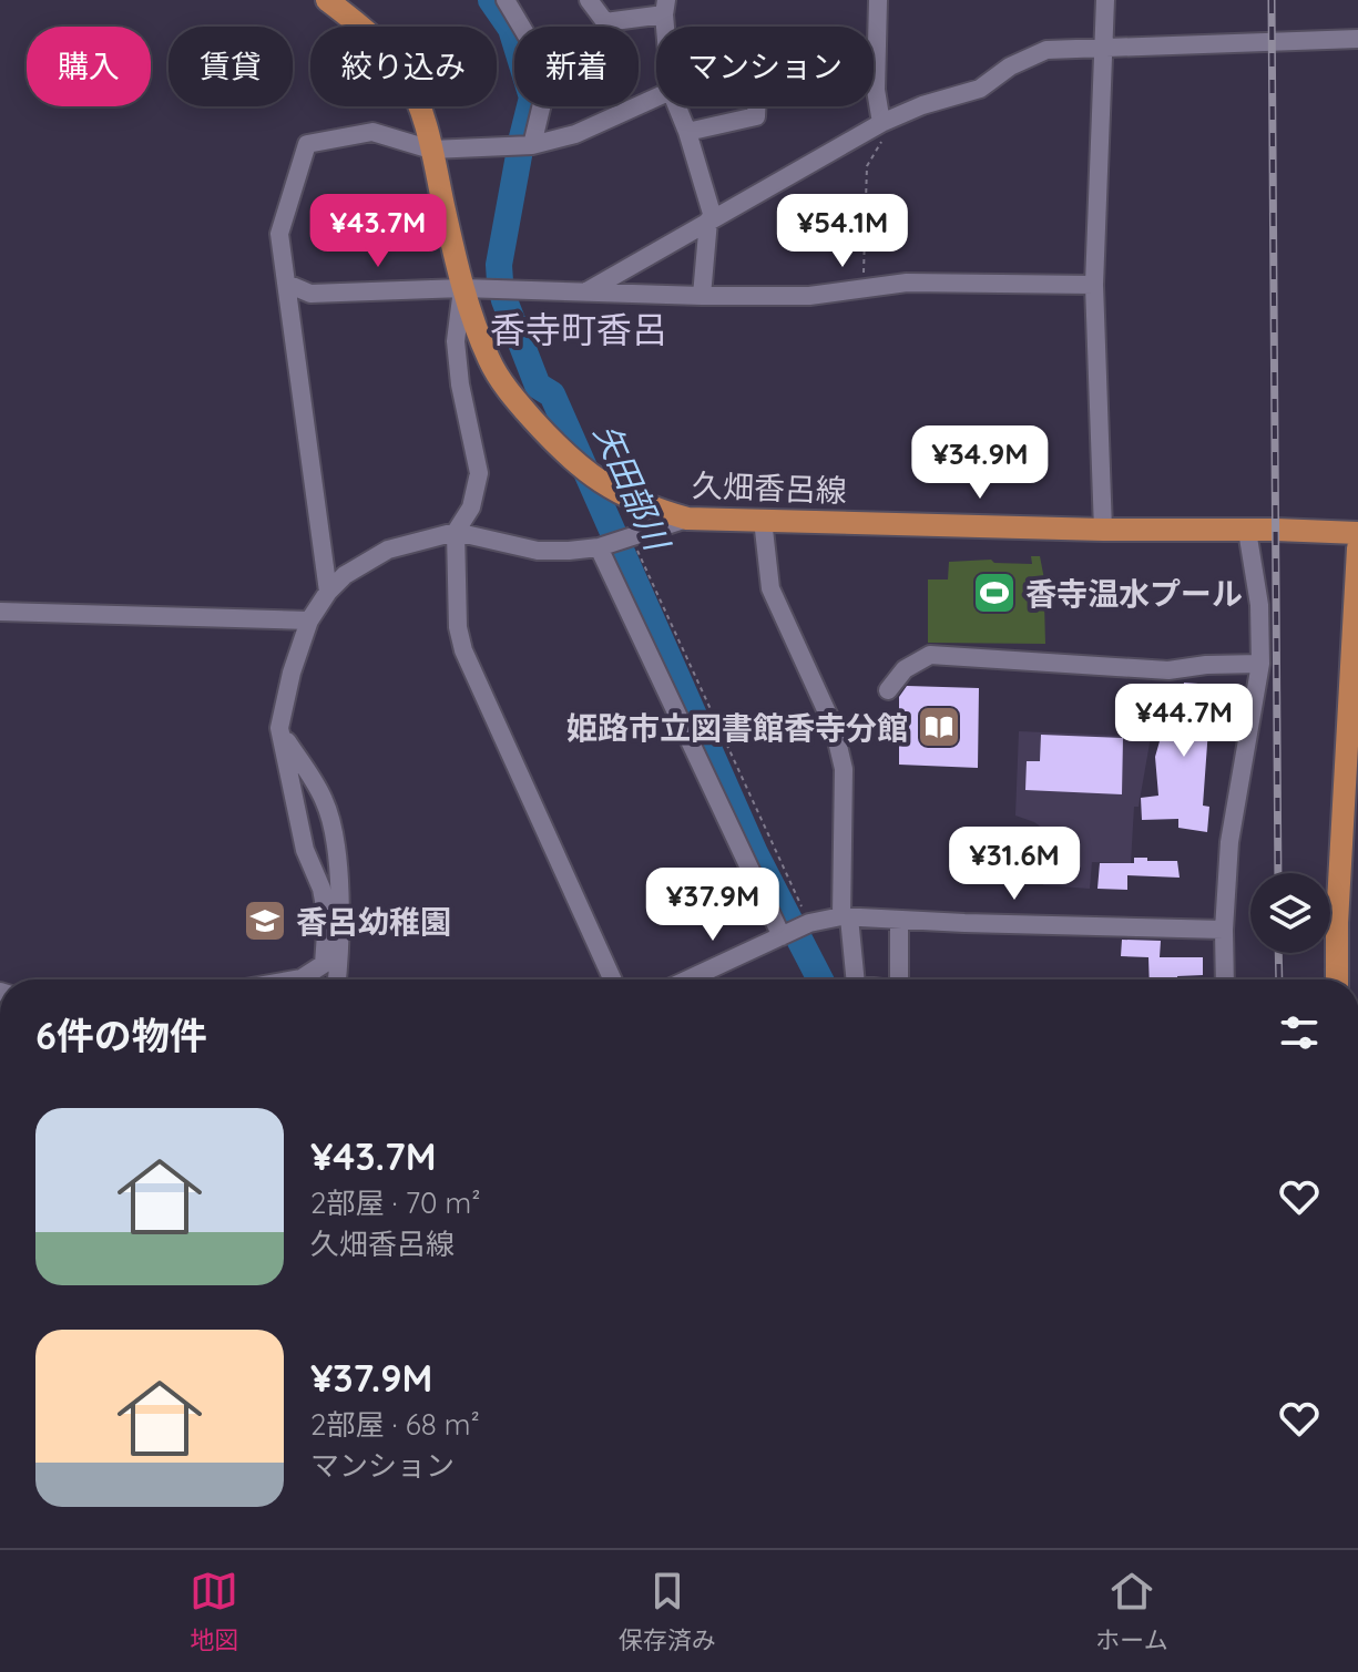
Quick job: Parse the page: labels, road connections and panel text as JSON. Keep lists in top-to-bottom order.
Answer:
{
  "streets": {
    "main road": ["久畑香呂線"]
  },
  "districts": ["香寺町香呂"],
  "water": ["矢田部川"],
  "places": {
    "sports": ["香寺温水プール"],
    "library": ["姫路市立図書館香寺分館"],
    "school or university": ["香呂幼稚園"]
  },
  "page": {
    "chip": [
      "購入",
      "賃貸",
      "絞り込み",
      "新着",
      "マンション"
    ],
    "price": [
      "¥43.7M",
      "¥54.1M",
      "¥34.9M",
      "¥44.7M",
      "¥31.6M",
      "¥37.9M"
    ],
    "heading": "6件の物件",
    "list": [
      {
        "name": "¥43.7M",
        "note": "2部屋 · 70 m² · 久畑香呂線"
      },
      {
        "name": "¥37.9M",
        "note": "2部屋 · 68 m² · マンション"
      }
    ],
    "tabs": ["地図", "保存済み", "ホーム"]
  }
}
